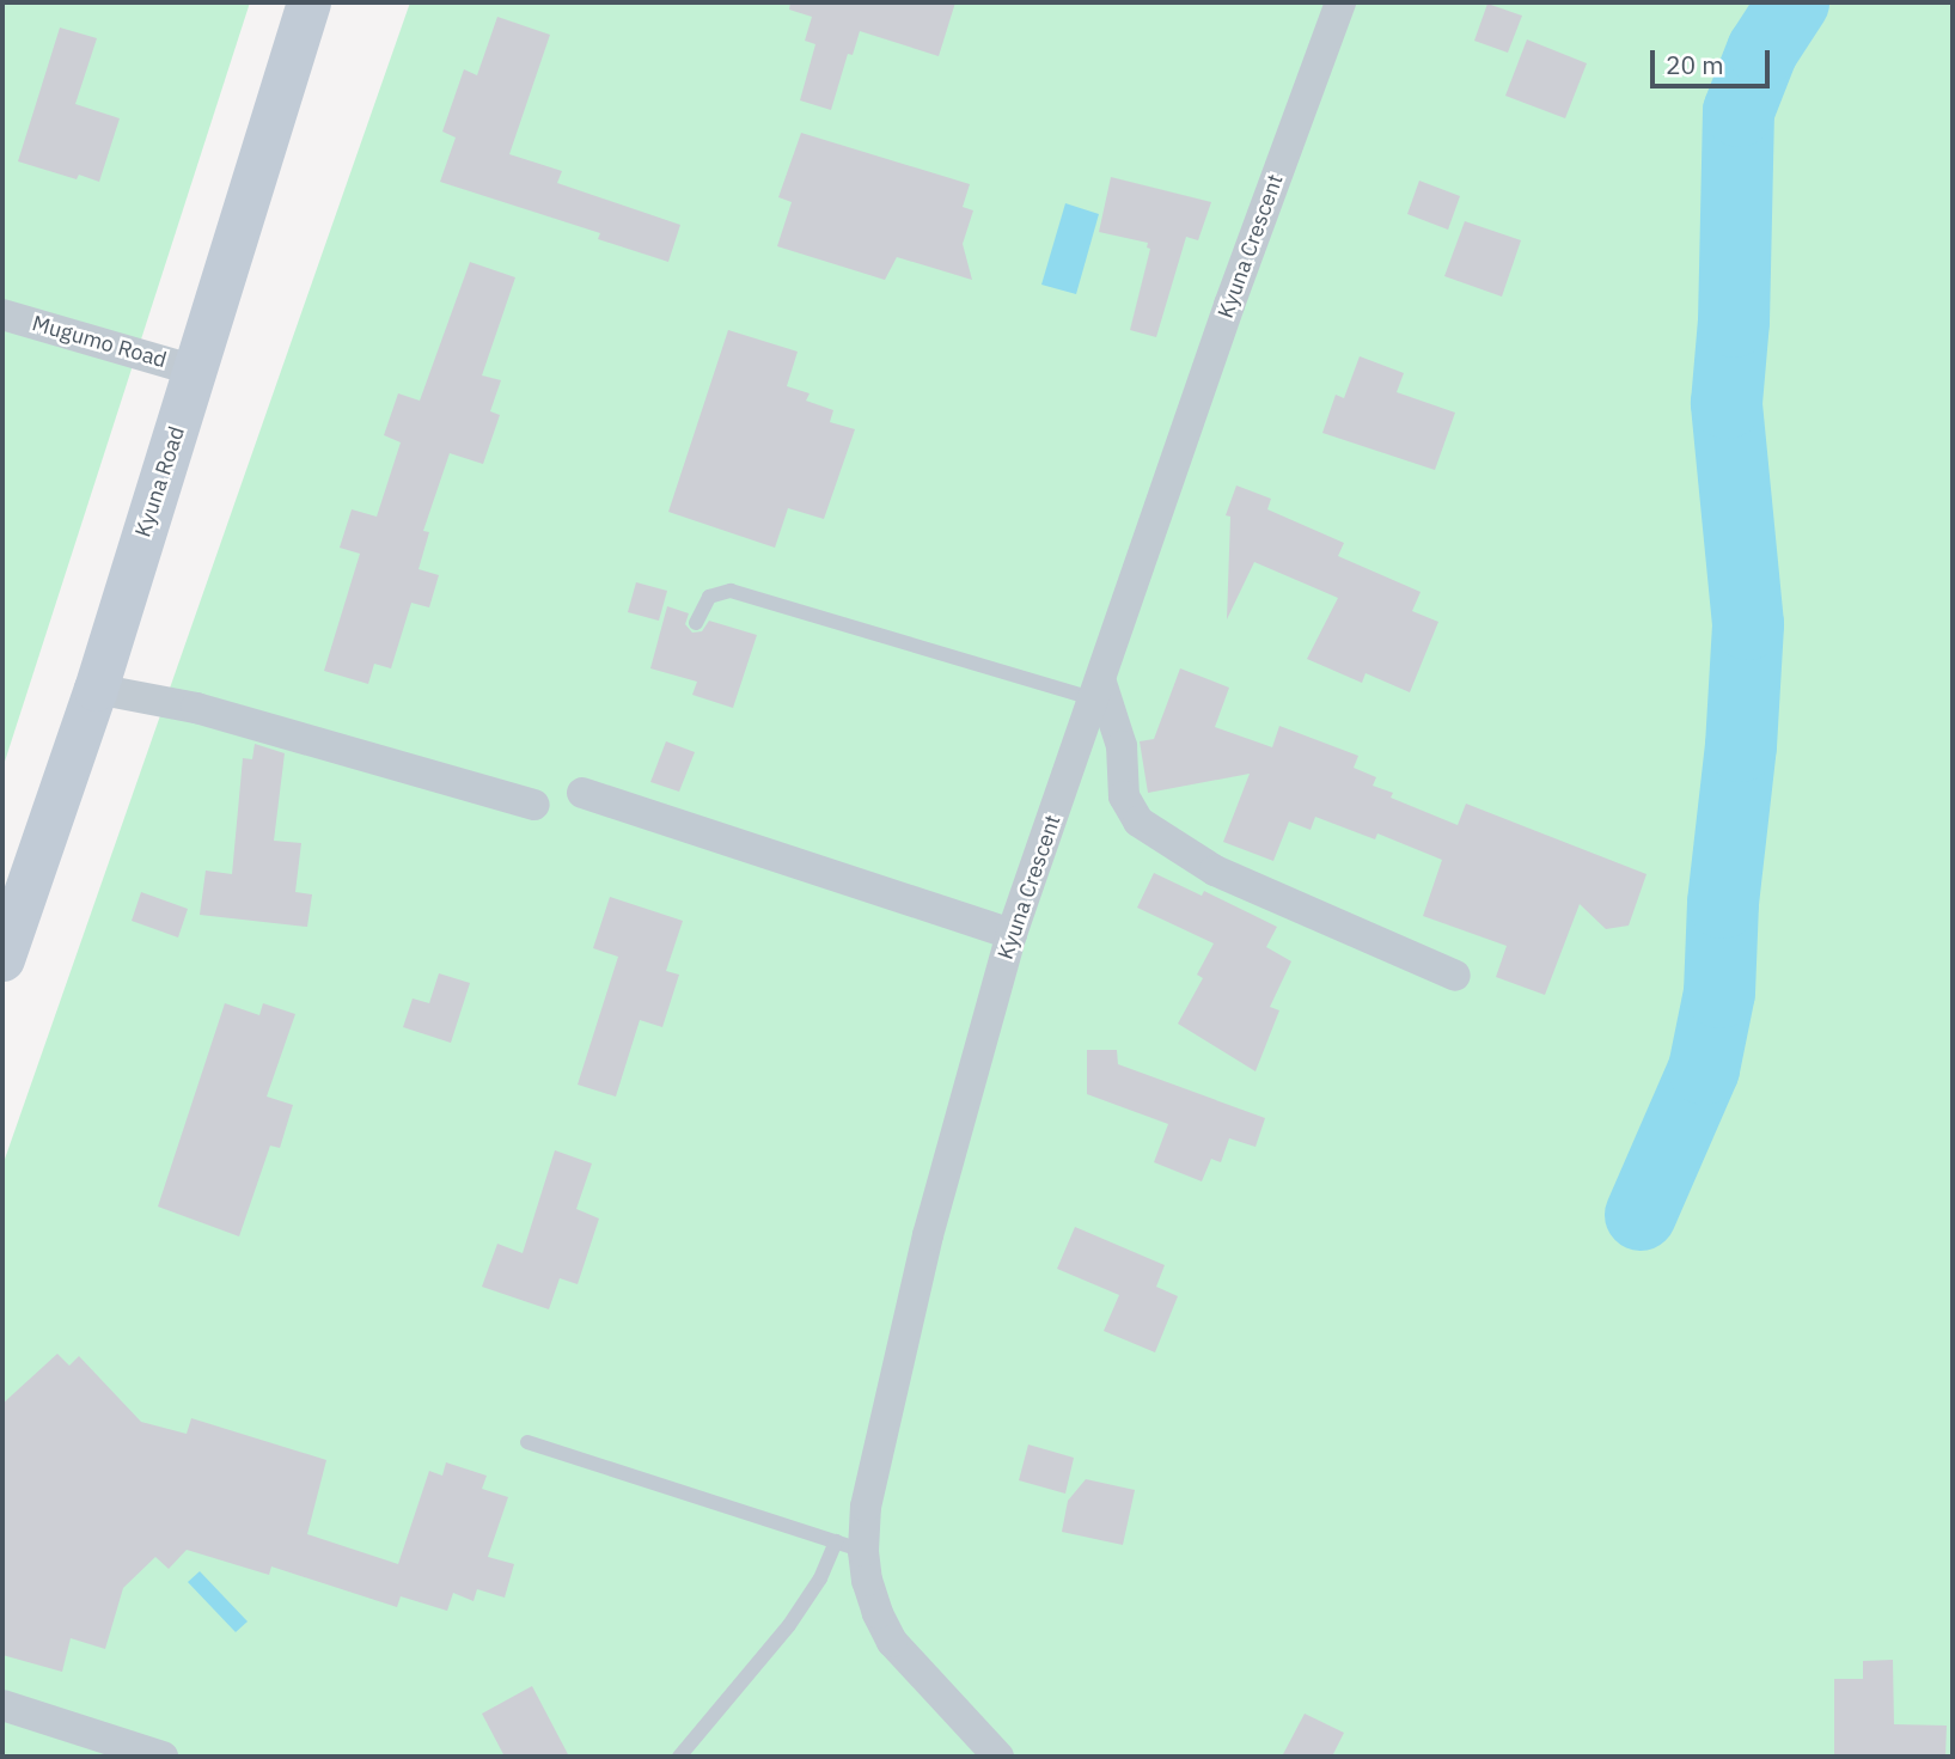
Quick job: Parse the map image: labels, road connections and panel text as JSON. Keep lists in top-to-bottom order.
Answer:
{
  "streets": {
    "main road": ["Kyuna Road"],
    "street": ["Kyuna Crescent", "Mugumo Road"]
  },
  "crossings": [
    ["Mugumo Road", "Kyuna Road"]
  ],
  "scale_bar": "20 m"
}
